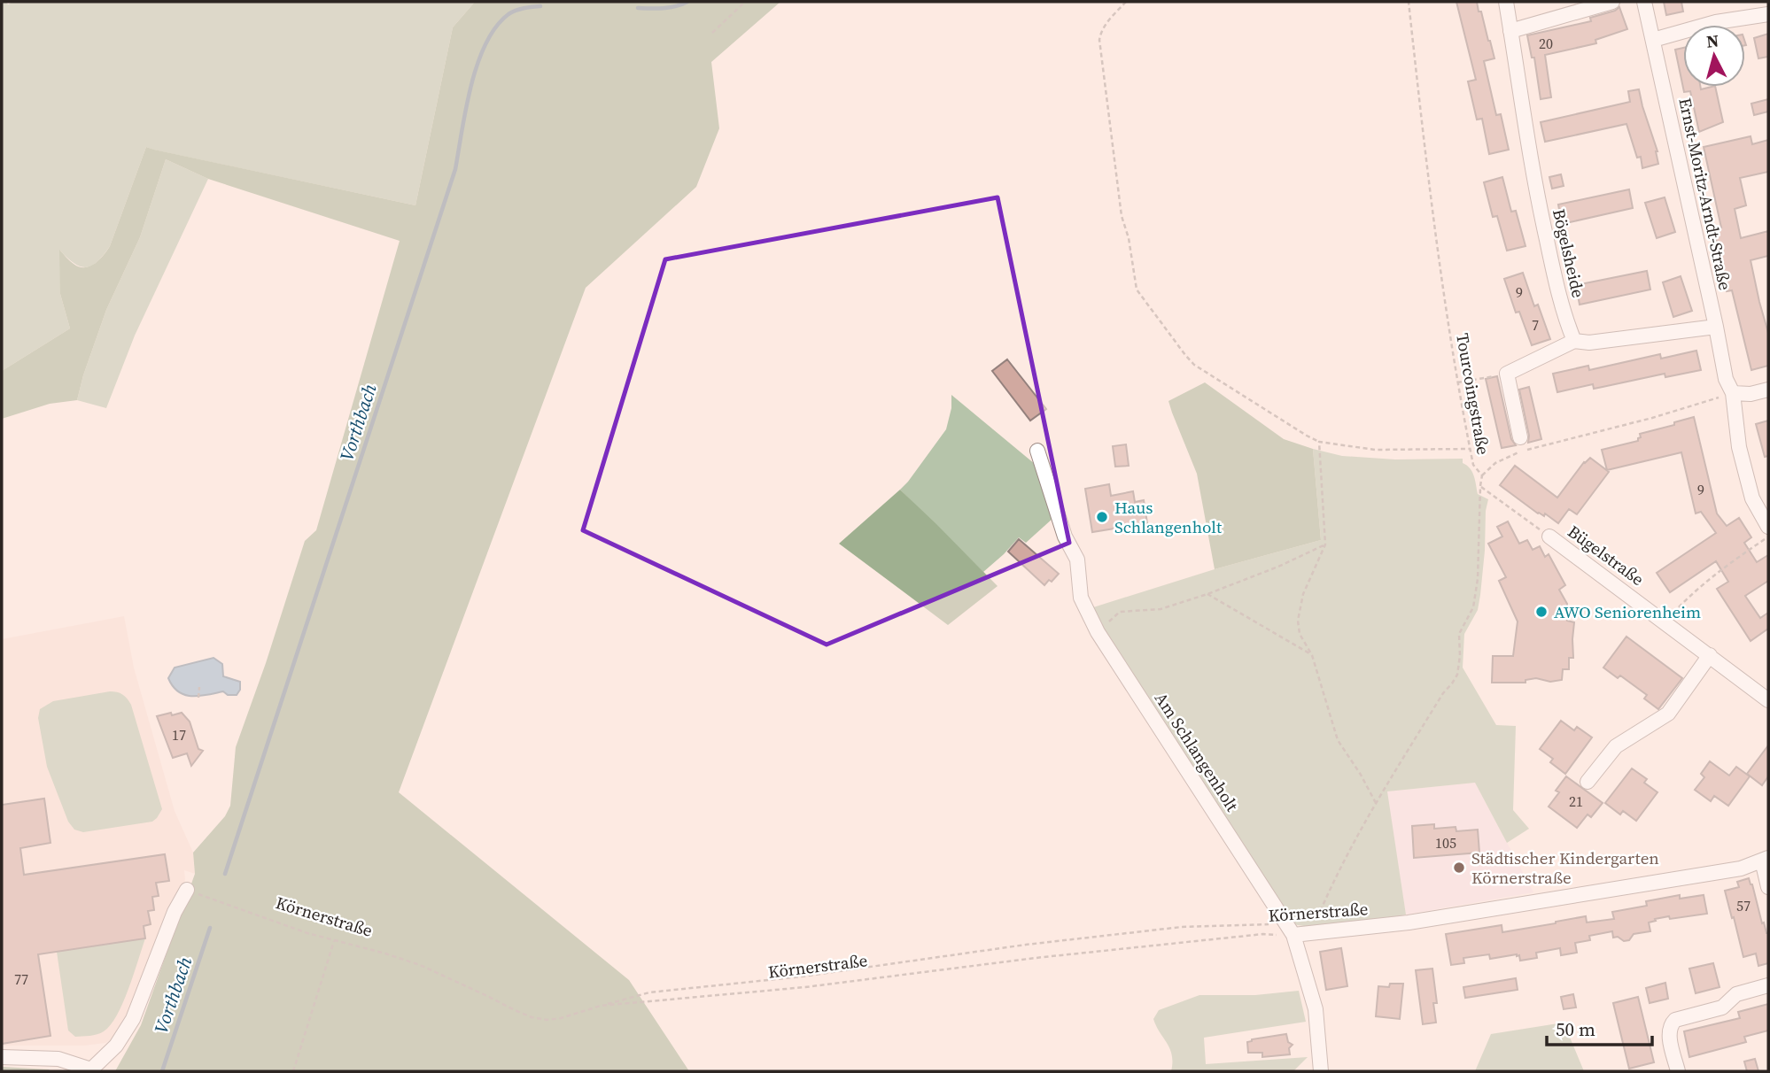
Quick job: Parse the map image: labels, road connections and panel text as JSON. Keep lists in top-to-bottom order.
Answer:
{
  "streets": {
    "street": [
      "Ernst-Moritz-Arndt-Straße",
      "Bögelsheide",
      "Bügelstraße",
      "Am Schlangenholt",
      "Körnerstraße"
    ],
    "path": ["Tourcoingstraße"]
  },
  "crossings": [
    ["Tourcoingstraße", "Bügelstraße"],
    ["Tourcoingstraße", "Körnerstraße"],
    ["Am Schlangenholt", "Körnerstraße"]
  ],
  "water": ["Vorthbach"],
  "places": ["Haus Schlangenholt", "AWO Seniorenheim", "Städtischer Kindergarten Körnerstraße"],
  "house_numbers": [
    "20",
    "9",
    "7",
    "9",
    "17",
    "21",
    "105",
    "57",
    "77"
  ],
  "scale_bar": "50 m",
  "north": "top"
}
